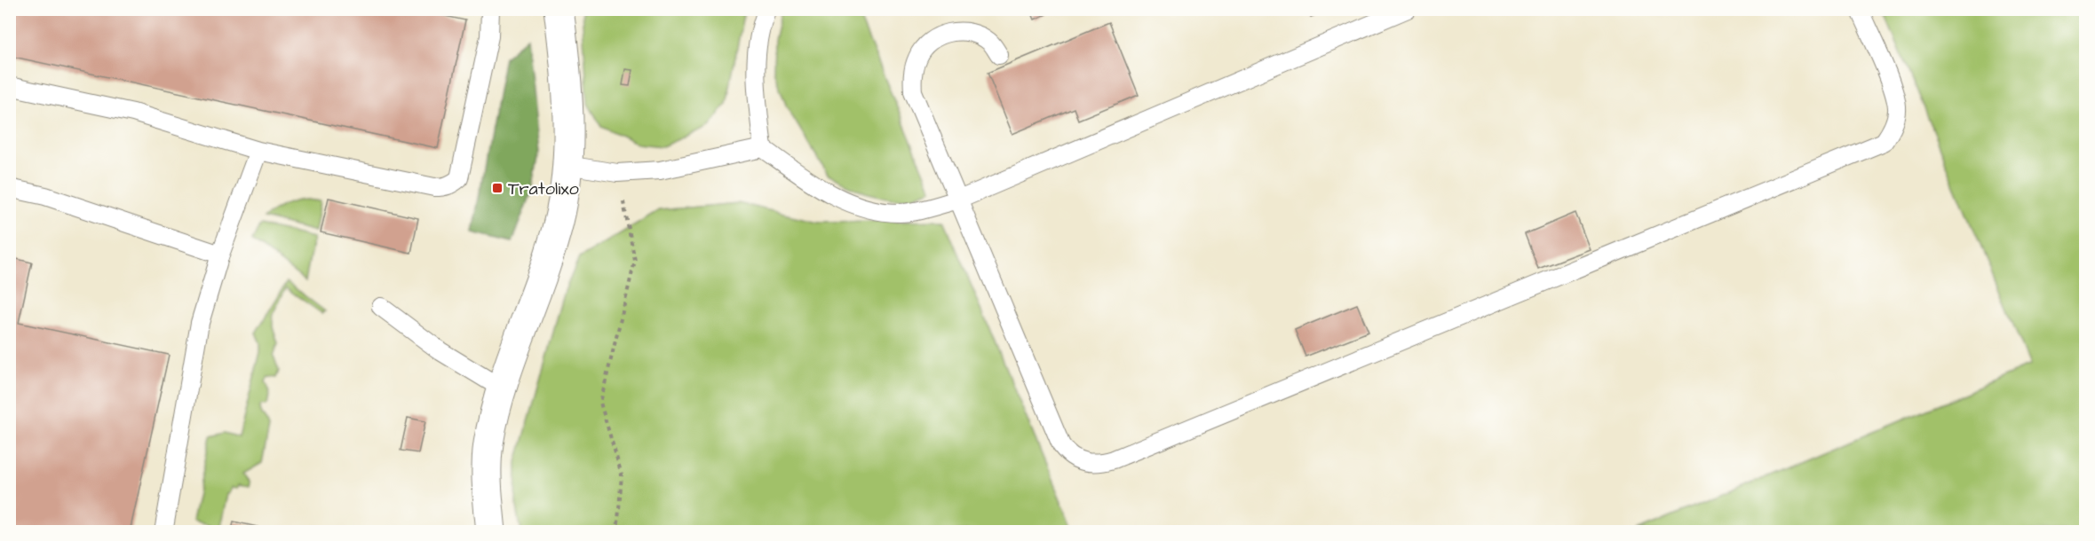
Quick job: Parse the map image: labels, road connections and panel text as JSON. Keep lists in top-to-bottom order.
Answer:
{
  "places": {
    "transit": ["Tratolixo"]
  }
}
